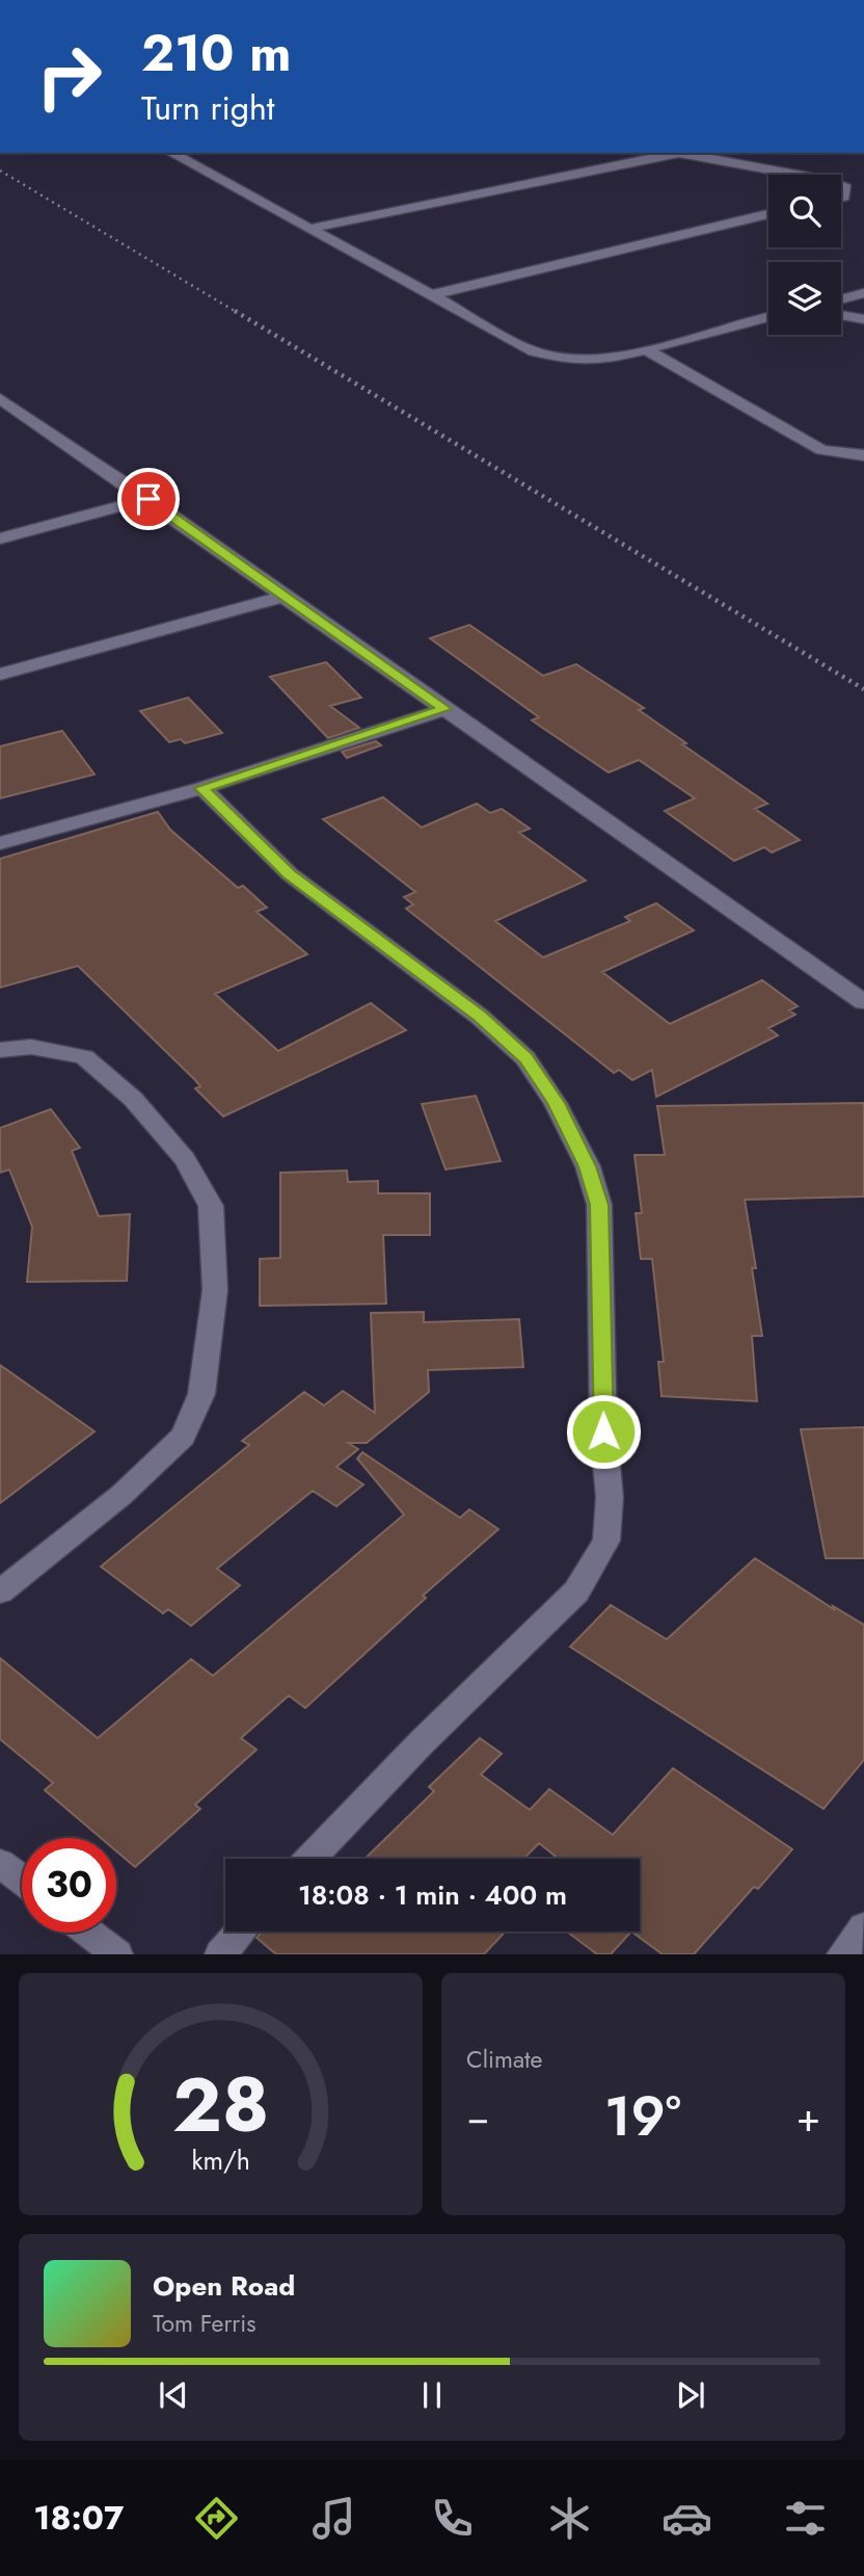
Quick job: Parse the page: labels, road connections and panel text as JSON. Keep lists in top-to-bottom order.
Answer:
{
  "page": {
    "turn": ["210 m", "Turn right"],
    "limit": "30",
    "trip": "18:08 · 1 min · 400 m",
    "tile": "Climate",
    "heat": ["−", "19°", "+"],
    "song": ["Open Road", "Tom Ferris"],
    "tabs": "18:07",
    "gauge": ["28", "km/h"]
  }
}
